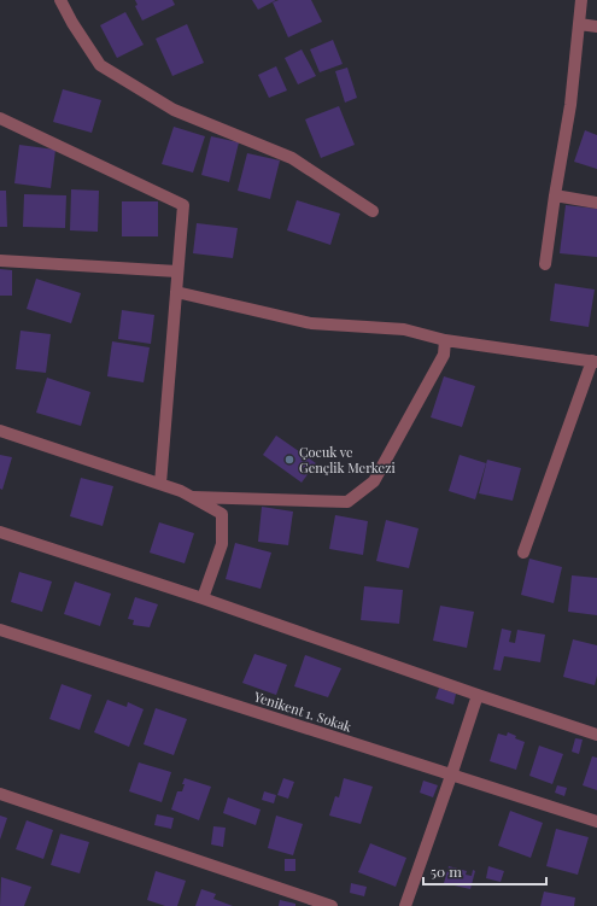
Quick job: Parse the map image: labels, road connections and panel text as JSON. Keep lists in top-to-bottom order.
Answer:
{
  "streets": {
    "street": ["Yenikent 1. Sokak"]
  },
  "places": ["Çocuk ve Gençlik Merkezi"],
  "scale_bar": "50 m"
}
